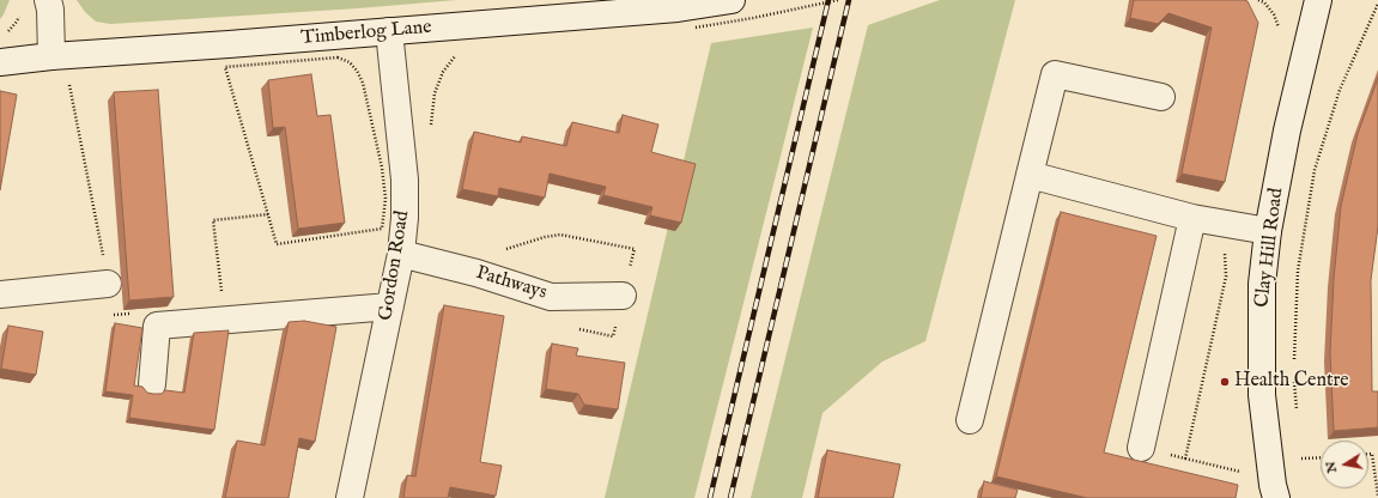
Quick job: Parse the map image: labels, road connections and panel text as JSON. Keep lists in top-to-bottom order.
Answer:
{
  "streets": {
    "street": [
      "Timberlog Lane",
      "Clay Hill Road",
      "Gordon Road",
      "Pathways"
    ]
  },
  "crossings": [
    ["Timberlog Lane", "Gordon Road"],
    ["Gordon Road", "Pathways"]
  ],
  "places": ["Health Centre"],
  "north": "left"
}
